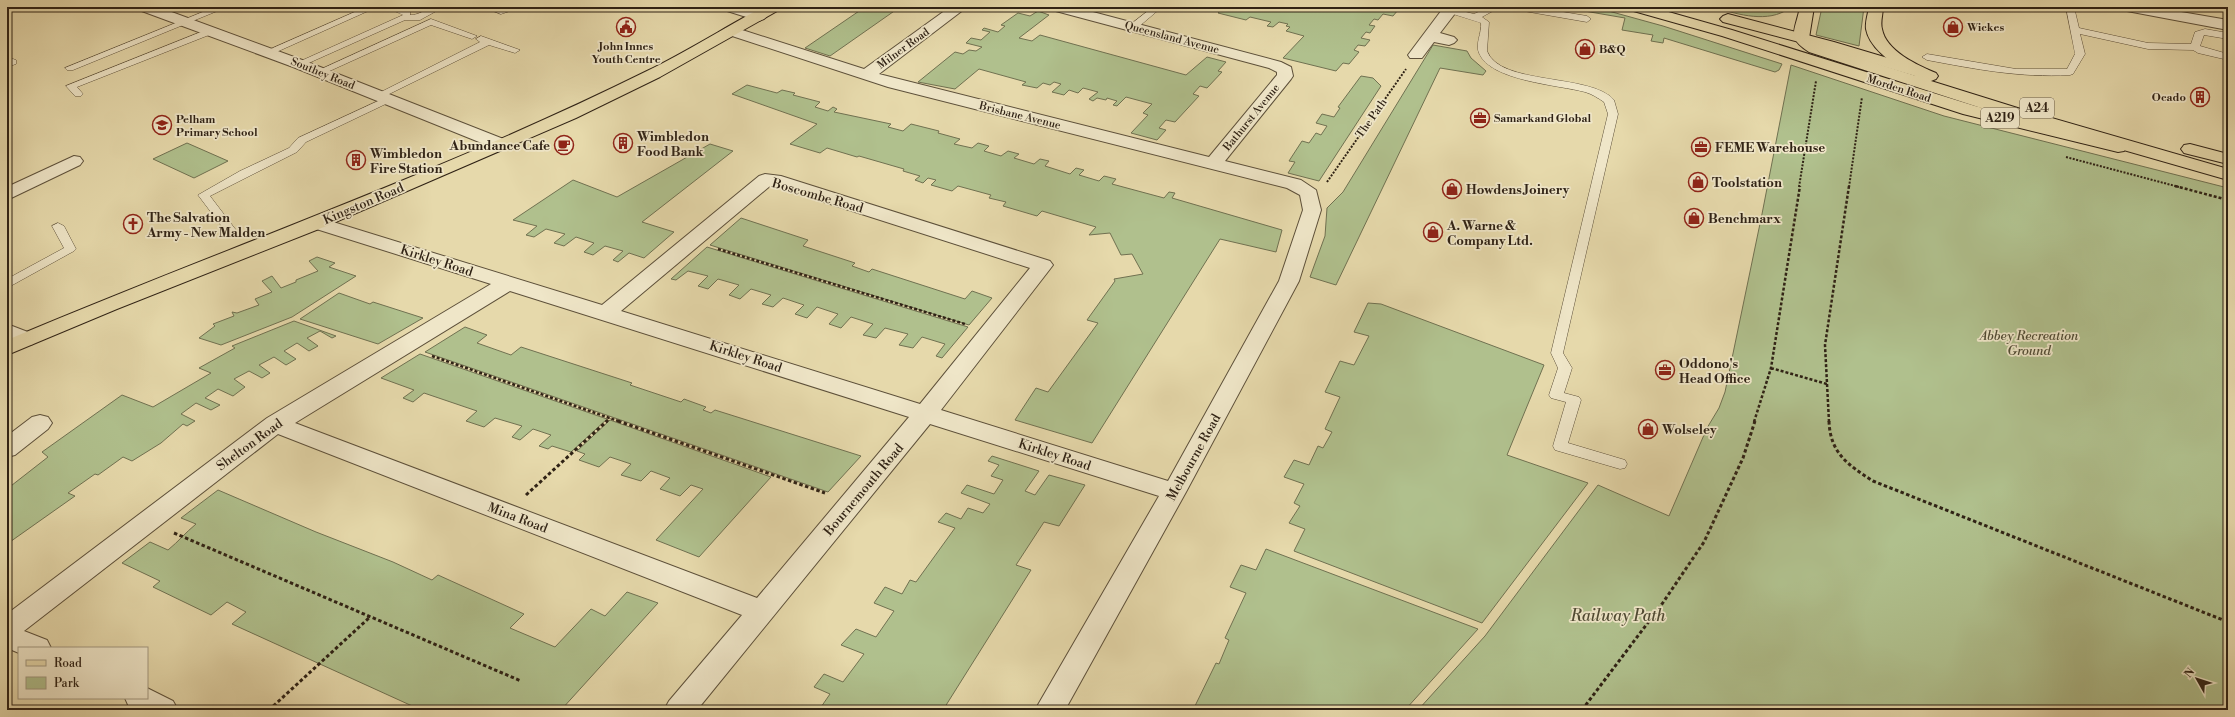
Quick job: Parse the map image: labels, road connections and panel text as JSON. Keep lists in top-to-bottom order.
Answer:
{
  "streets": {
    "main road": [
      "Morden Road",
      "A24",
      "A219",
      "Kingston Road"
    ],
    "street": [
      "Queensland Avenue",
      "Milner Road",
      "Southey Road",
      "Brisbane Avenue",
      "Bathurst Avenue",
      "Boscombe Road",
      "Kirkley Road",
      "Shelton Road",
      "Melbourne Road",
      "Bournemouth Road",
      "Mina Road"
    ],
    "path": ["The Path"]
  },
  "crossings": [
    ["Queensland Avenue", "Bathurst Avenue"],
    ["Milner Road", "Brisbane Avenue"],
    ["Southey Road", "Kingston Road"],
    ["Morden Road", "A24"],
    ["Brisbane Avenue", "Bathurst Avenue"],
    ["Brisbane Avenue", "The Path"],
    ["Brisbane Avenue", "Kingston Road"],
    ["Brisbane Avenue", "Melbourne Road"],
    ["The Path", "Melbourne Road"],
    ["Boscombe Road", "Kirkley Road"],
    ["Boscombe Road", "Bournemouth Road"],
    ["Kingston Road", "Kirkley Road"],
    ["Kirkley Road", "Shelton Road"],
    ["Kirkley Road", "Melbourne Road"],
    ["Kirkley Road", "Bournemouth Road"],
    ["Shelton Road", "Mina Road"],
    ["Bournemouth Road", "Mina Road"]
  ],
  "parks": ["Abbey Recreation Ground", "Railway Path"],
  "places": {
    "public building": ["John Innes Youth Centre"],
    "shop": [
      "Wickes",
      "B&Q",
      "Toolstation",
      "Howdens Joinery",
      "Benchmarx",
      "A. Warne & Company Ltd.",
      "Wolseley"
    ],
    "building": ["Ocado", "Wimbledon Food Bank", "Wimbledon Fire Station"],
    "office": ["Samarkand Global", "FEME Warehouse", "Oddono's Head Office"],
    "school or university": ["Pelham Primary School"],
    "cafe": ["Abundance Cafe"],
    "church": ["The Salvation Army - New Malden"]
  },
  "legend": ["Road", "Park"],
  "north": "top left"
}
